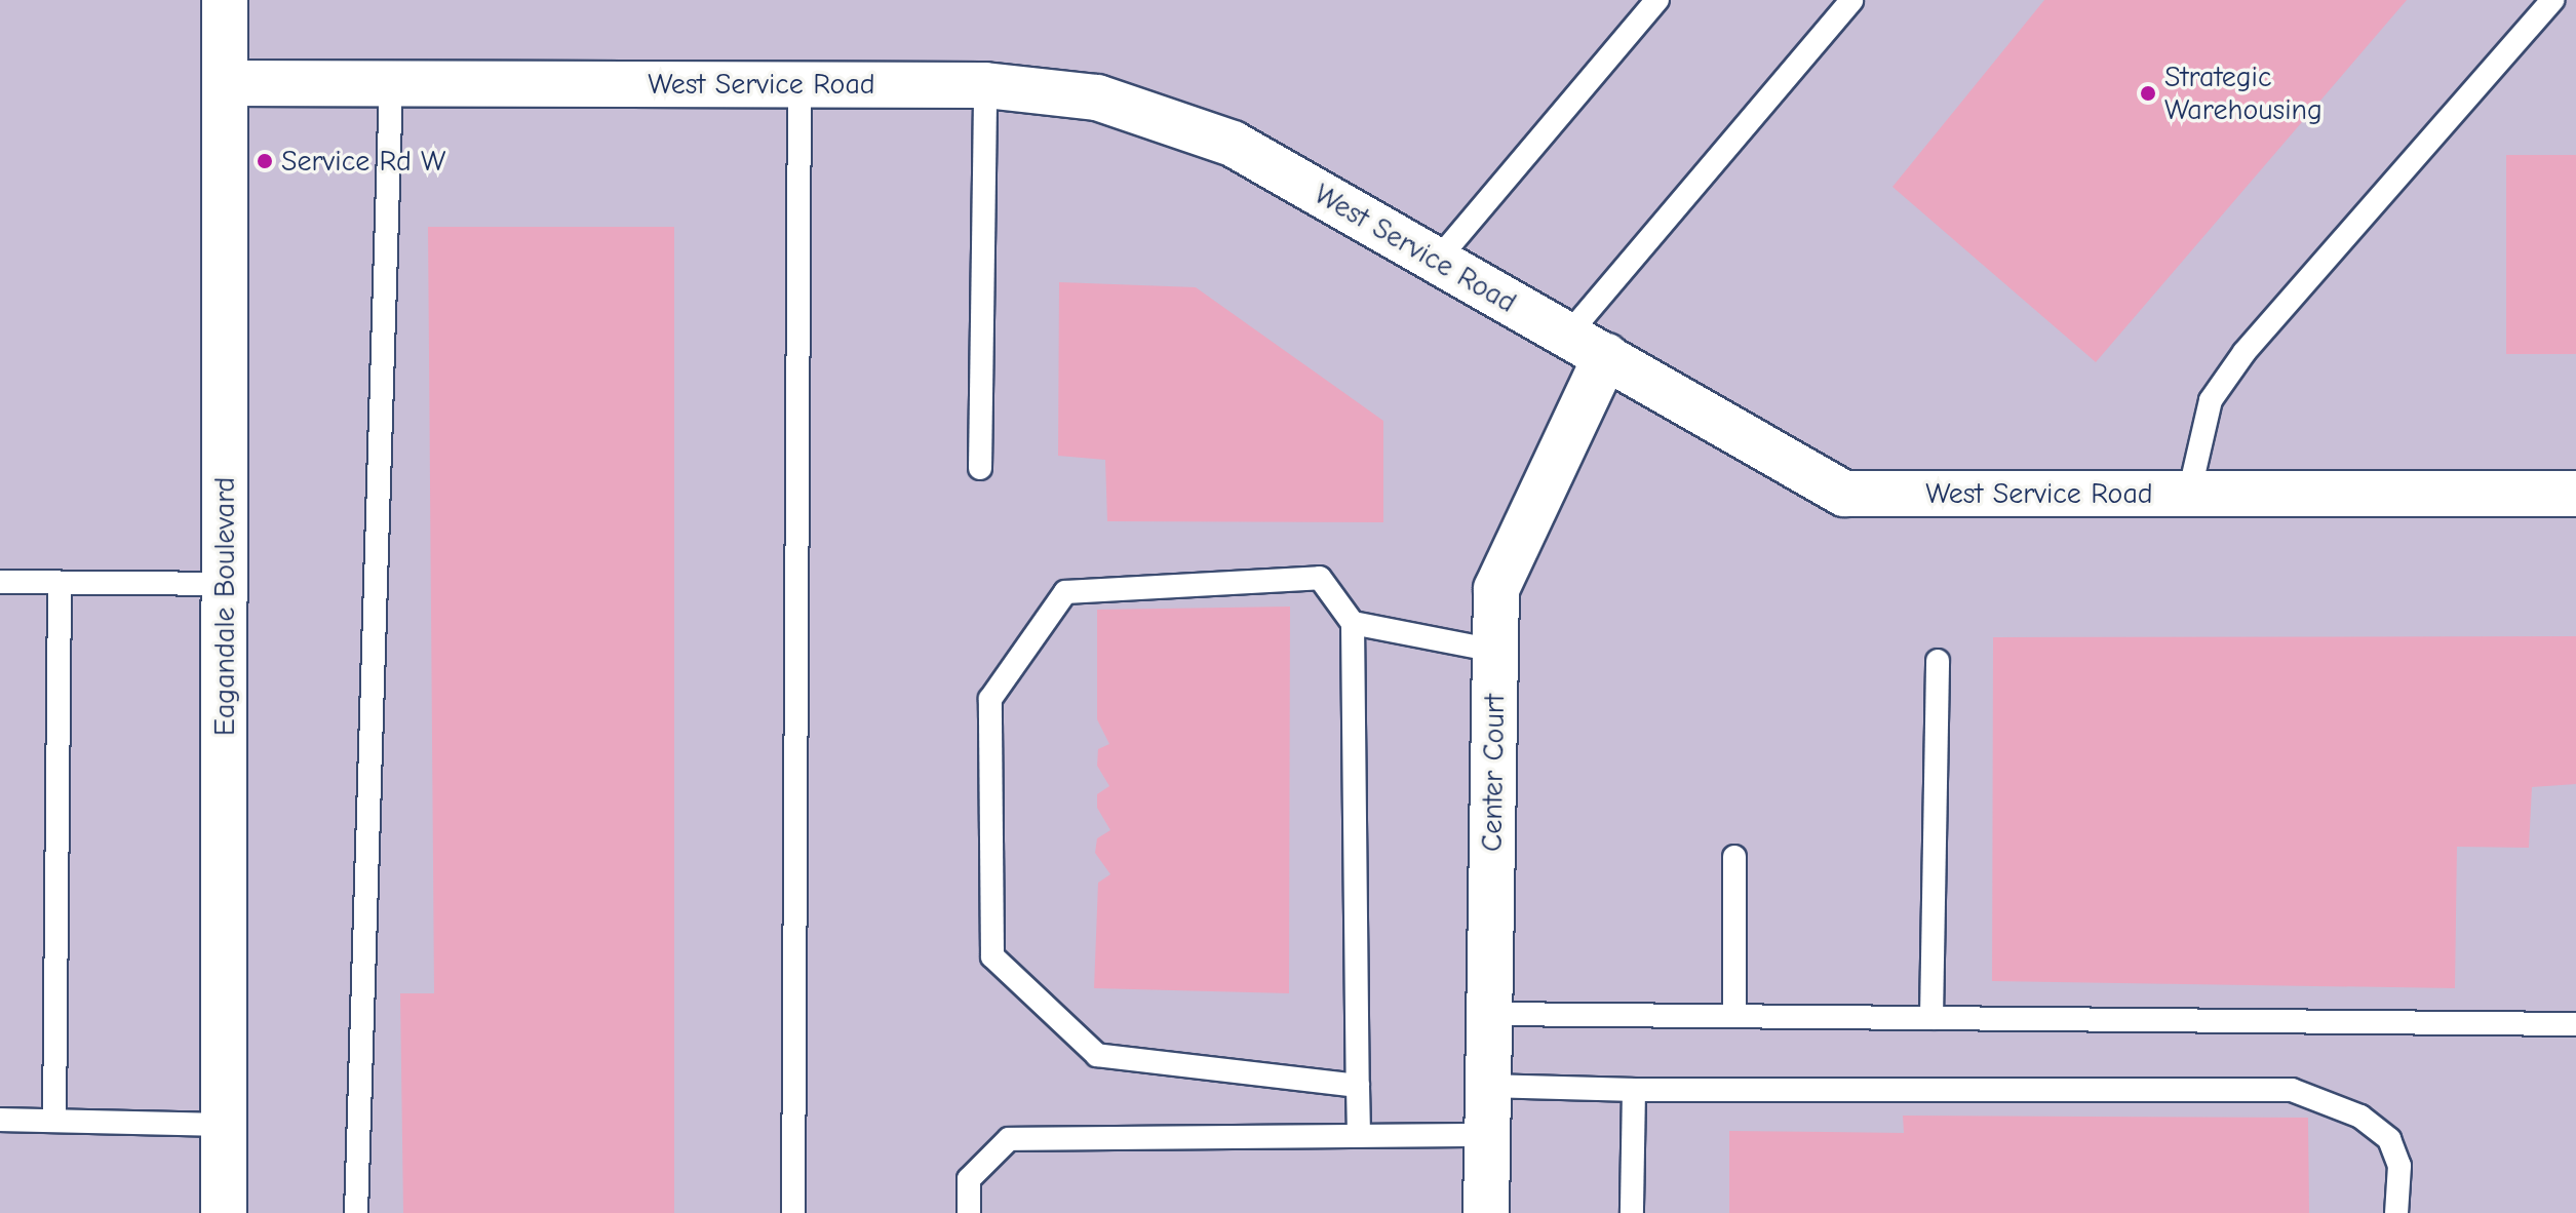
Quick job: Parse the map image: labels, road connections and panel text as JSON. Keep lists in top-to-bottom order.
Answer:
{
  "streets": {
    "street": ["West Service Road", "Eagandale Boulevard", "Center Court"]
  },
  "crossings": [
    ["West Service Road", "Eagandale Boulevard"],
    ["West Service Road", "Center Court"]
  ],
  "places": ["Strategic Warehousing", "Service Rd W"]
}
